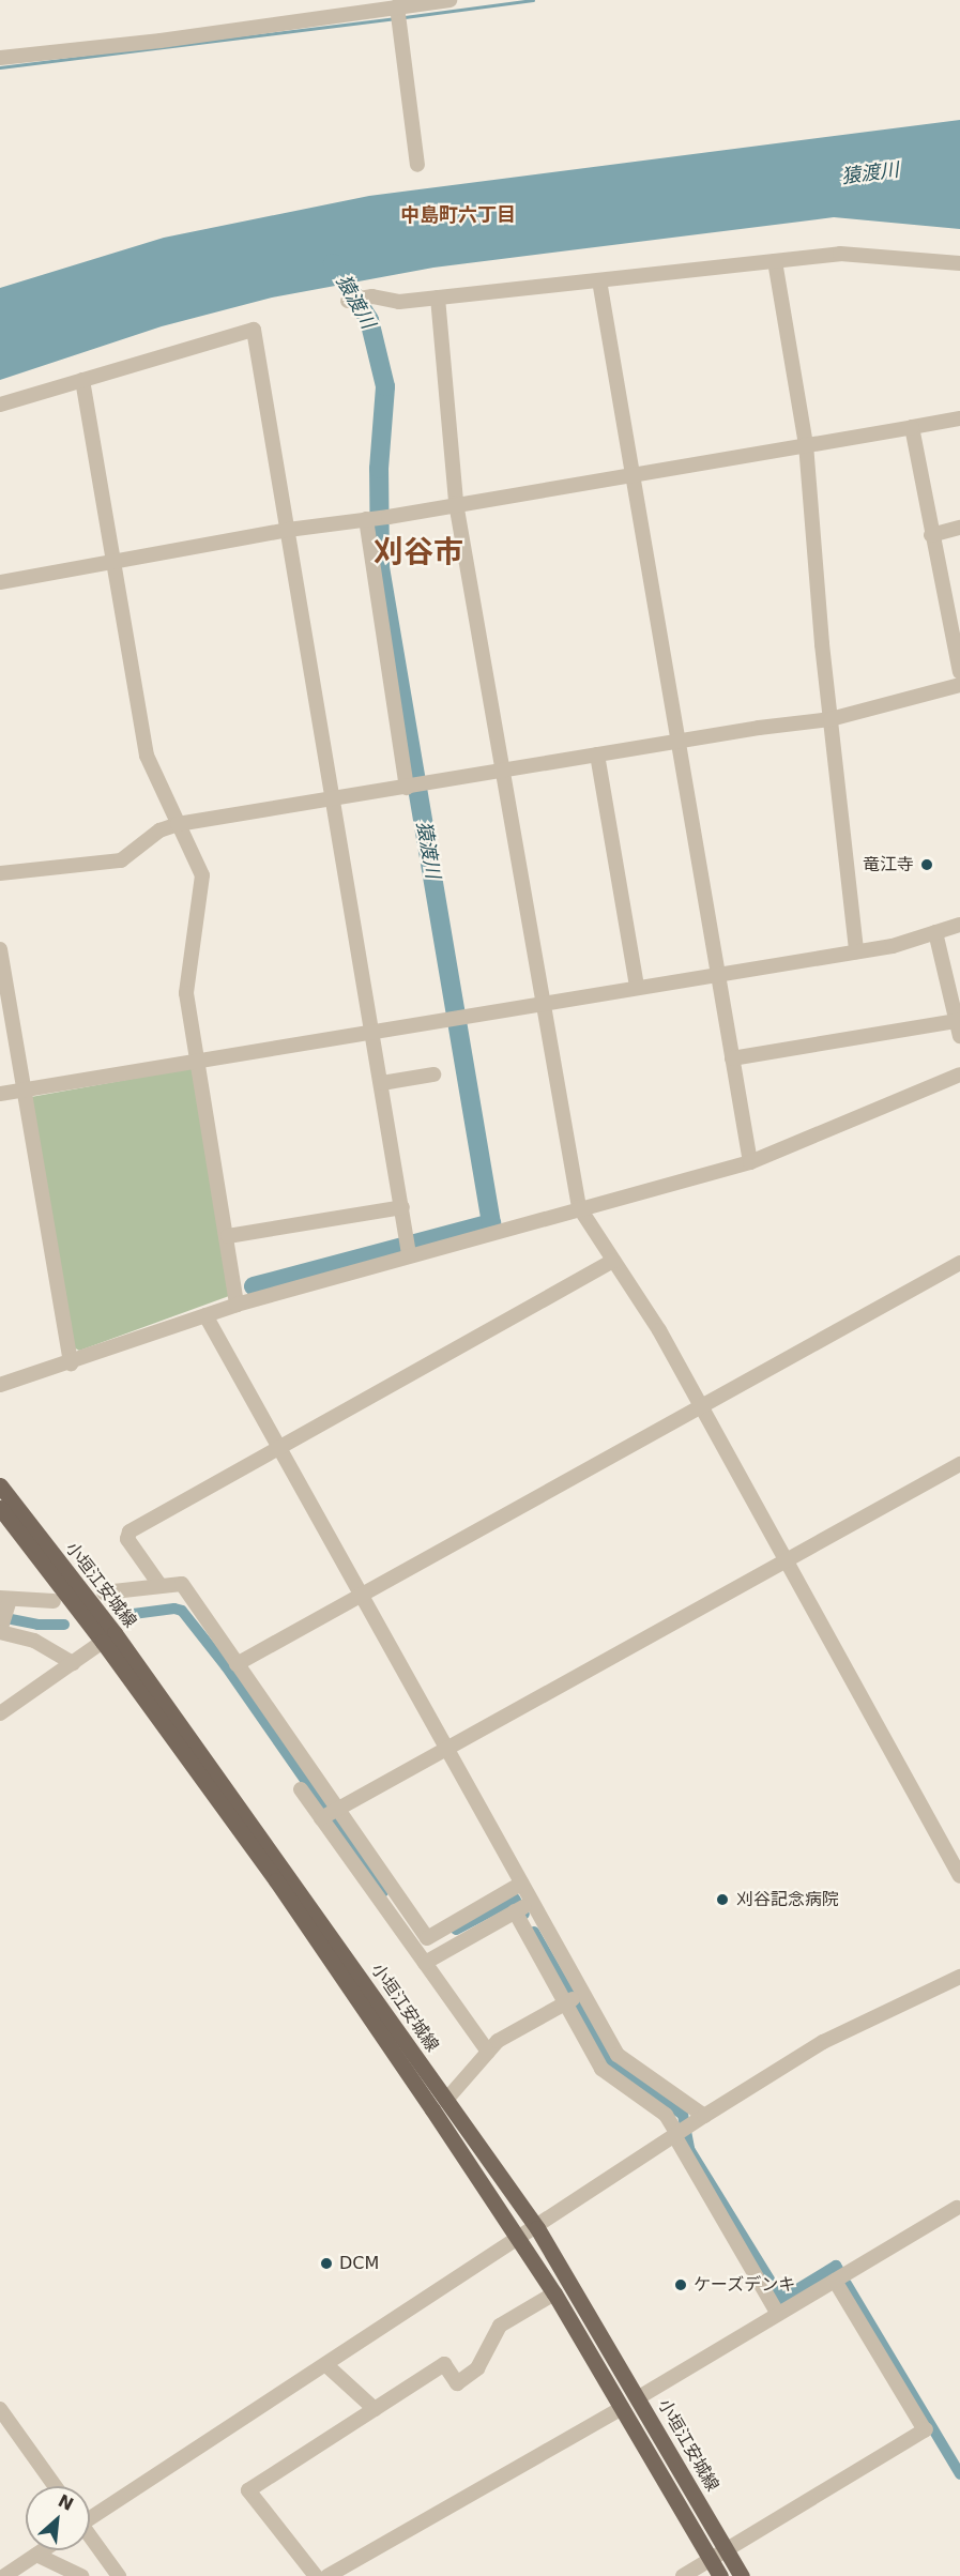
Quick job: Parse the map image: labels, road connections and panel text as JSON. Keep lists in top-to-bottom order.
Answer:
{
  "streets": {
    "main road": ["小垣江安城線"]
  },
  "districts": ["中島町六丁目", "刈谷市"],
  "water": ["猿渡川"],
  "places": [
    "竜江寺",
    "刈谷記念病院",
    "DCM",
    "ケーズデンキ"
  ],
  "north": "top right"
}
